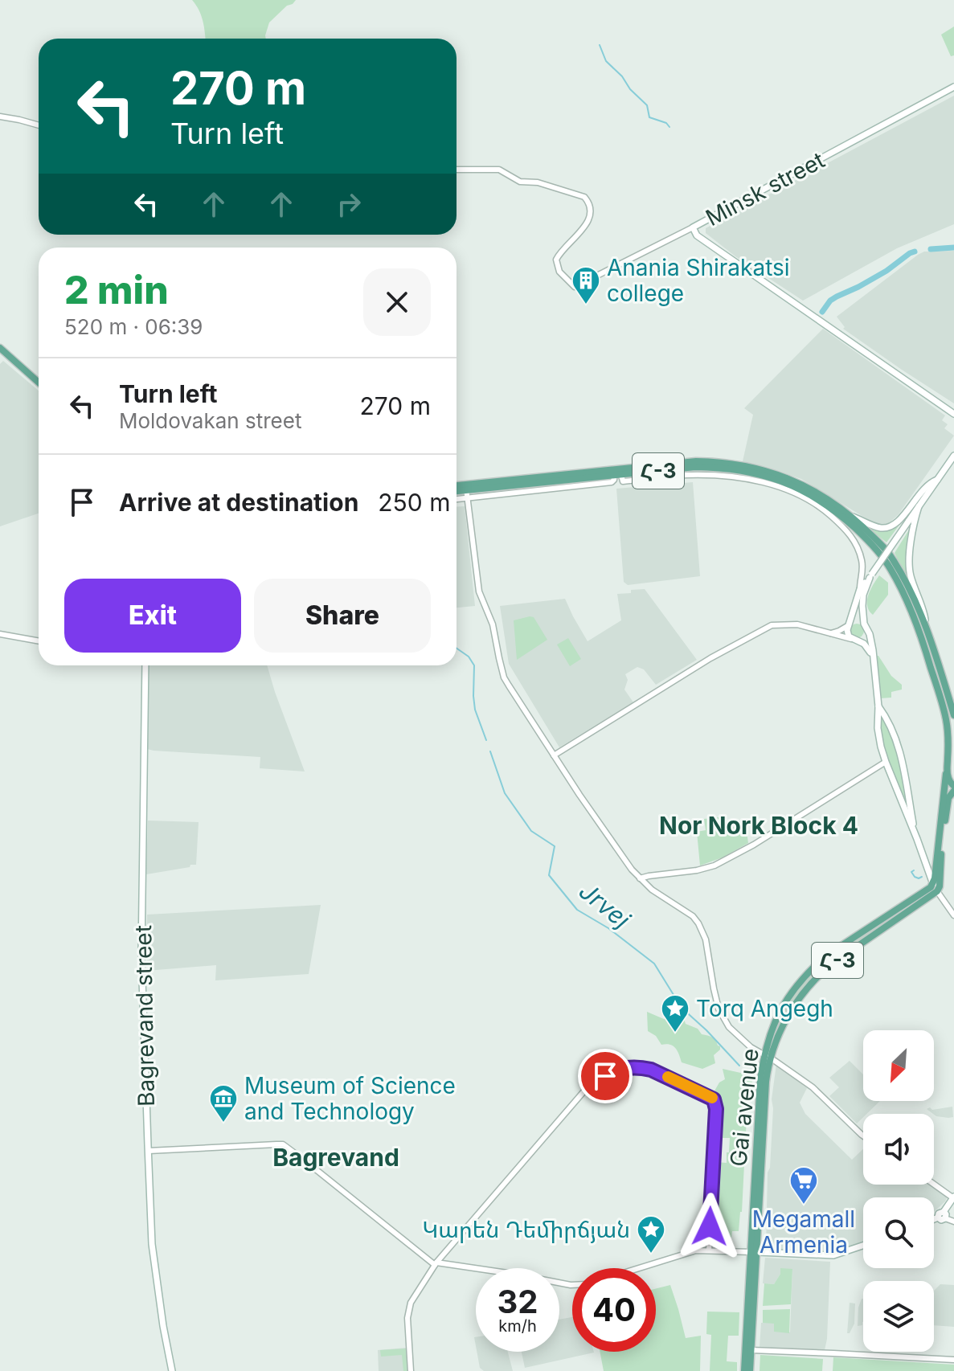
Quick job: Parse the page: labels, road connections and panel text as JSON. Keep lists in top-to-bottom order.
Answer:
{
  "streets": {
    "main road": [
      "Minsk street",
      "Հ-3",
      "Bagrevand street",
      "Gai avenue"
    ]
  },
  "districts": ["Nor Nork Block 4", "Bagrevand"],
  "water": ["Jrvej"],
  "places": {
    "building": ["Anania Shirakatsi college"],
    "place": ["Torq Angegh", "Կարեն Դեմիրճյան"],
    "museum": ["Museum of Science and Technology"],
    "supermarket": ["Megamall Armenia"]
  },
  "north": "bottom left",
  "page": {
    "turn": ["270 m", "Turn left"],
    "heading": ["2 min", "520 m · 06:39"],
    "list": [
      {
        "name": "Turn left",
        "note": "Moldovakan street",
        "value": "270 m"
      },
      {
        "name": "Arrive at destination",
        "value": "250 m"
      }
    ],
    "buttons": ["Exit", "Share"],
    "speed": "32 km/h",
    "limit": "40"
  }
}
